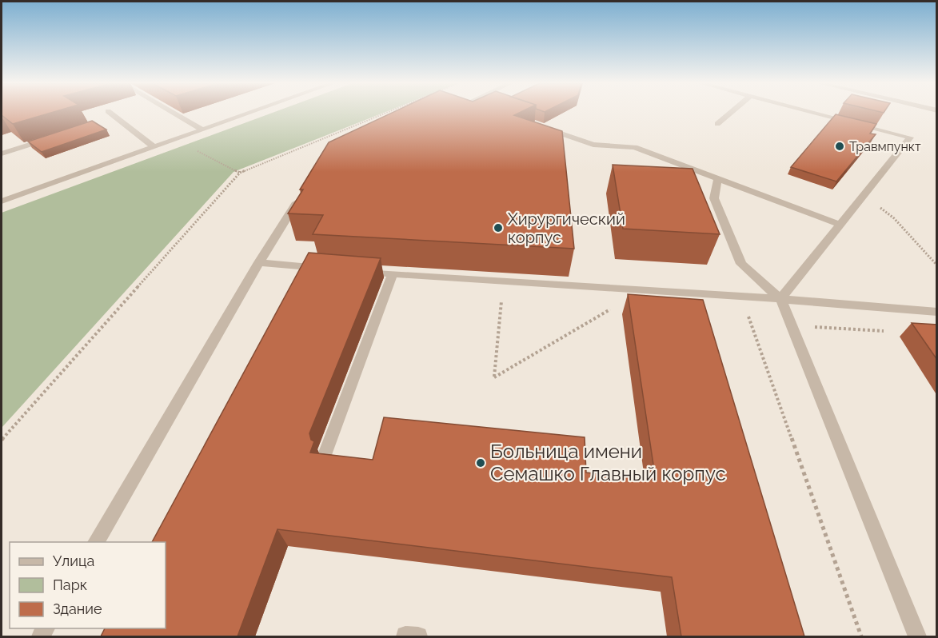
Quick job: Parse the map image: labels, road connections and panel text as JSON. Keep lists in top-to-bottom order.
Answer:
{
  "places": ["Травмпункт", "Хирургический корпус", "Больница имени Семашко Главный корпус"],
  "legend": ["Улица", "Парк", "Здание"]
}
